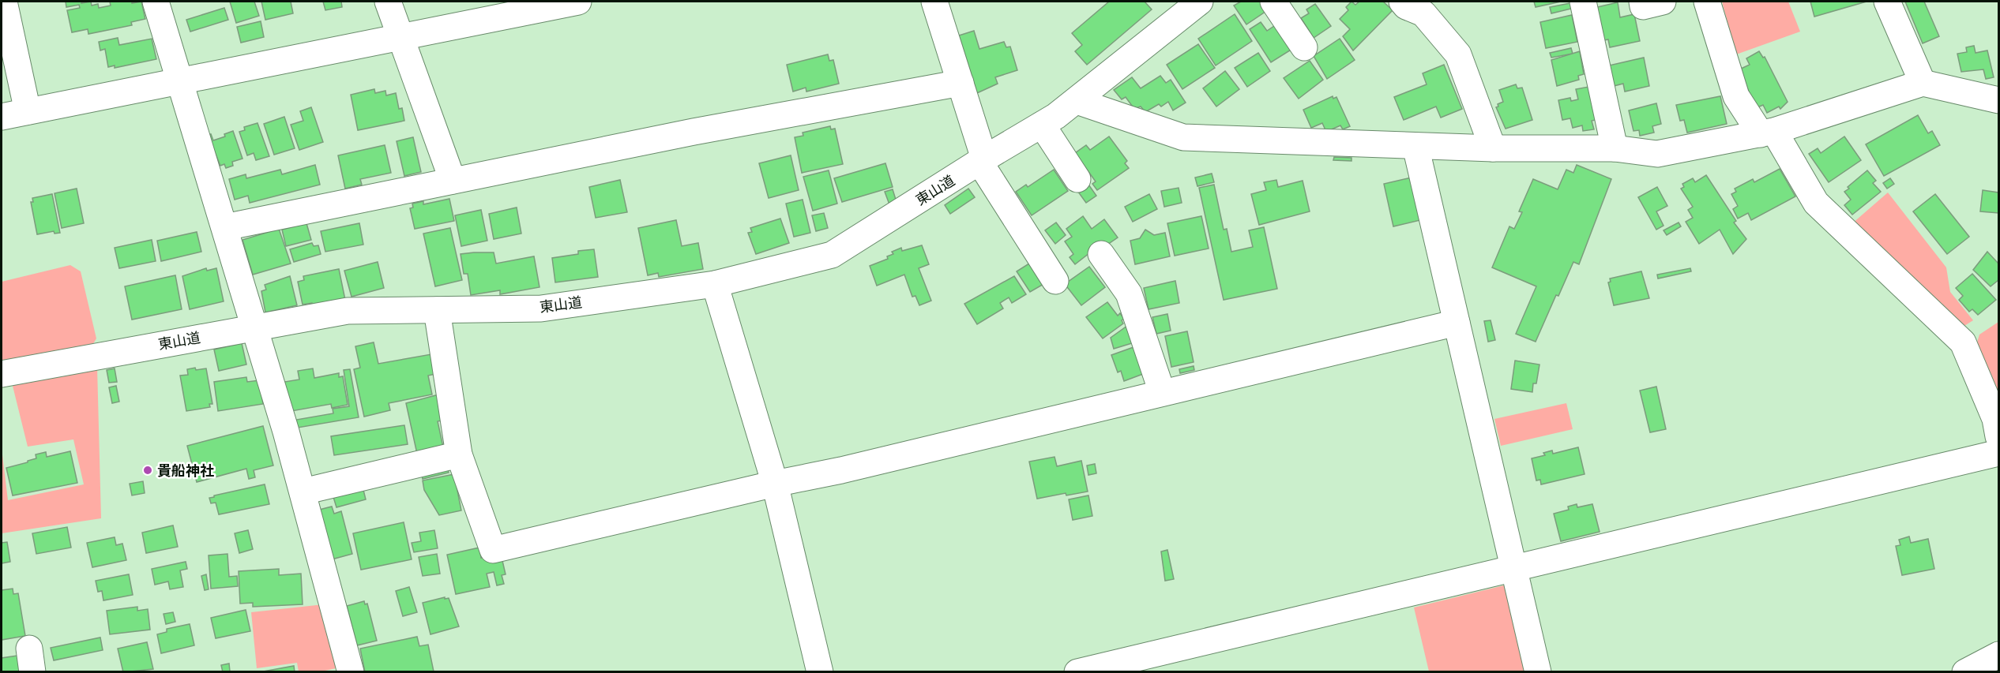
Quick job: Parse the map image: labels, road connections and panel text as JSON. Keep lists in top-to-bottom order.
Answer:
{
  "streets": {
    "street": ["東山道"]
  },
  "places": ["貴船神社"]
}
